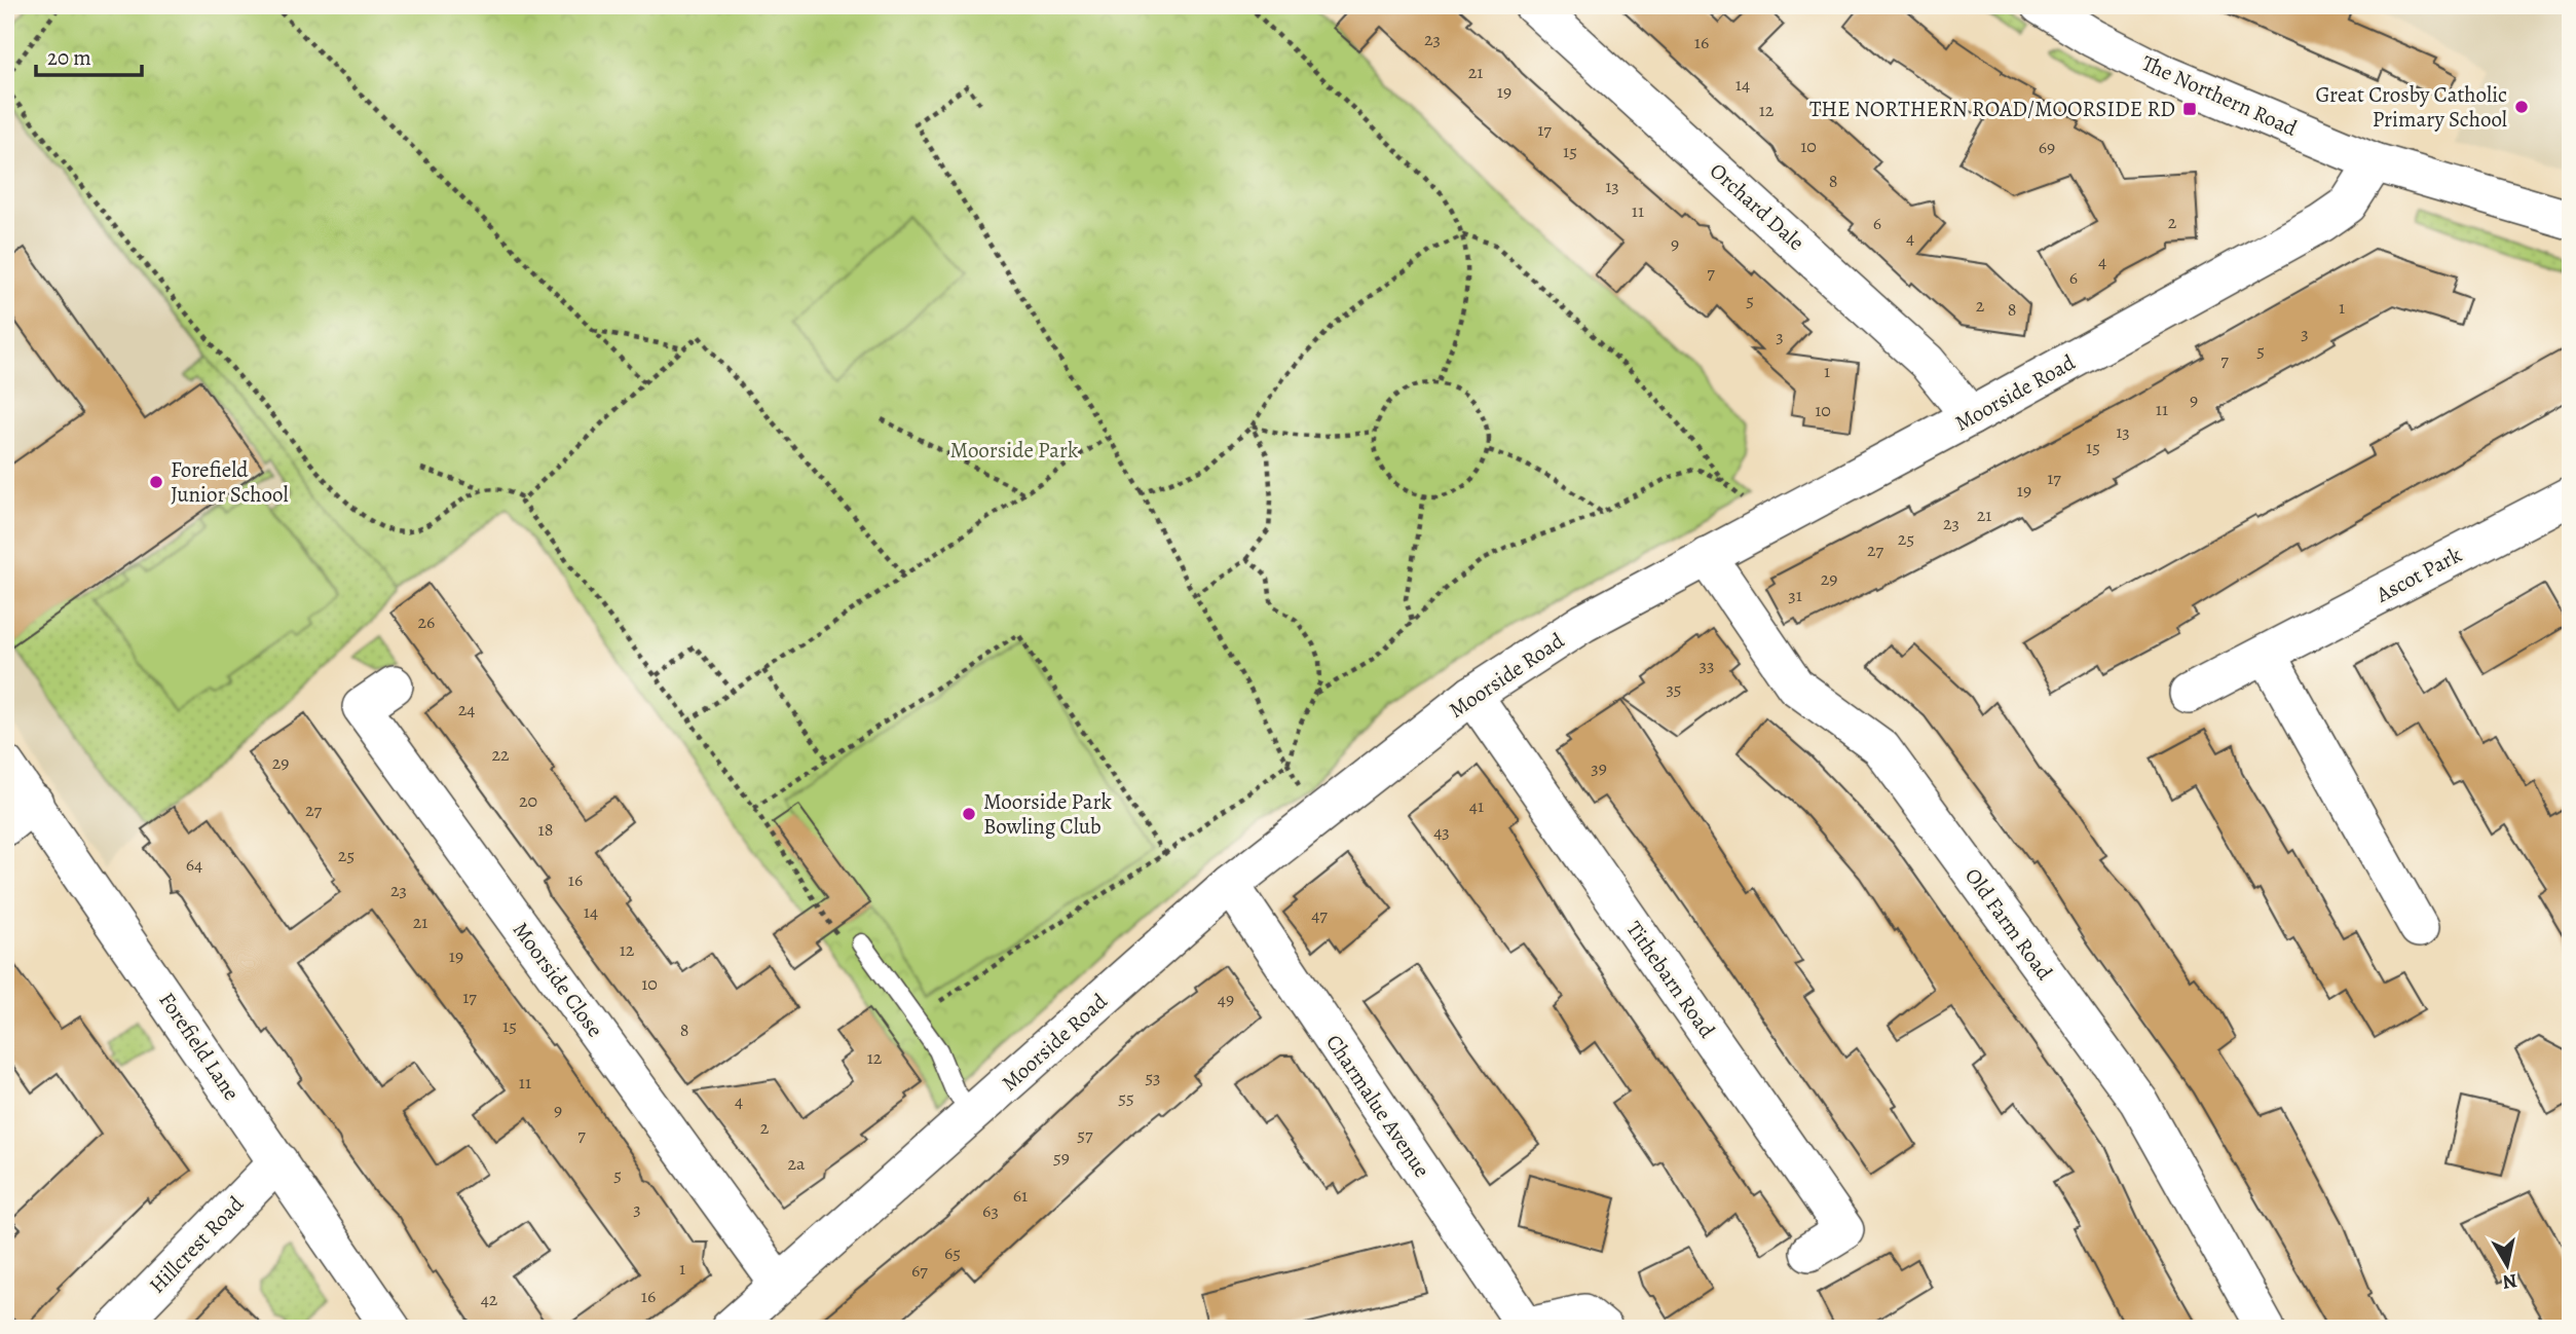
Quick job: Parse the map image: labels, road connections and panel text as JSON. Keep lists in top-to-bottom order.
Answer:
{
  "streets": {
    "street": [
      "The Northern Road",
      "Orchard Dale",
      "Moorside Road",
      "Ascot Park",
      "Old Farm Road",
      "Moorside Close",
      "Tithebarn Road",
      "Forefield Lane",
      "Charmalue Avenue",
      "Hillcrest Road"
    ]
  },
  "crossings": [
    ["The Northern Road", "Moorside Road"],
    ["Orchard Dale", "Moorside Road"],
    ["Moorside Road", "Old Farm Road"],
    ["Moorside Road", "Moorside Close"],
    ["Moorside Road", "Tithebarn Road"],
    ["Moorside Road", "Charmalue Avenue"],
    ["Forefield Lane", "Hillcrest Road"]
  ],
  "parks": ["Moorside Park"],
  "places": {
    "other": ["Great Crosby Catholic Primary School", "Forefield Junior School", "Moorside Park Bowling Club"],
    "transit": ["THE NORTHERN ROAD/MOORSIDE RD"]
  },
  "house_numbers": [
    "23",
    "16",
    "21",
    "14",
    "19",
    "12",
    "17",
    "10",
    "69",
    "15",
    "8",
    "13",
    "11",
    "2",
    "6",
    "4",
    "9",
    "4",
    "7",
    "6",
    "5",
    "2",
    "1",
    "8",
    "3",
    "3",
    "5",
    "7",
    "1",
    "9",
    "11",
    "10",
    "13",
    "15",
    "17",
    "19",
    "21",
    "23",
    "25",
    "27",
    "29",
    "31",
    "26",
    "33",
    "35",
    "24",
    "22",
    "29",
    "39",
    "20",
    "41",
    "27",
    "18",
    "43",
    "25",
    "64",
    "16",
    "23",
    "14",
    "47",
    "21",
    "12",
    "19",
    "10",
    "17",
    "49",
    "15",
    "8",
    "12",
    "53",
    "11",
    "55",
    "4",
    "9",
    "2",
    "7",
    "57",
    "59",
    "2a",
    "5",
    "61",
    "3",
    "63",
    "65",
    "1",
    "67",
    "16",
    "42"
  ],
  "scale_bar": "20 m",
  "north": "bottom"
}
